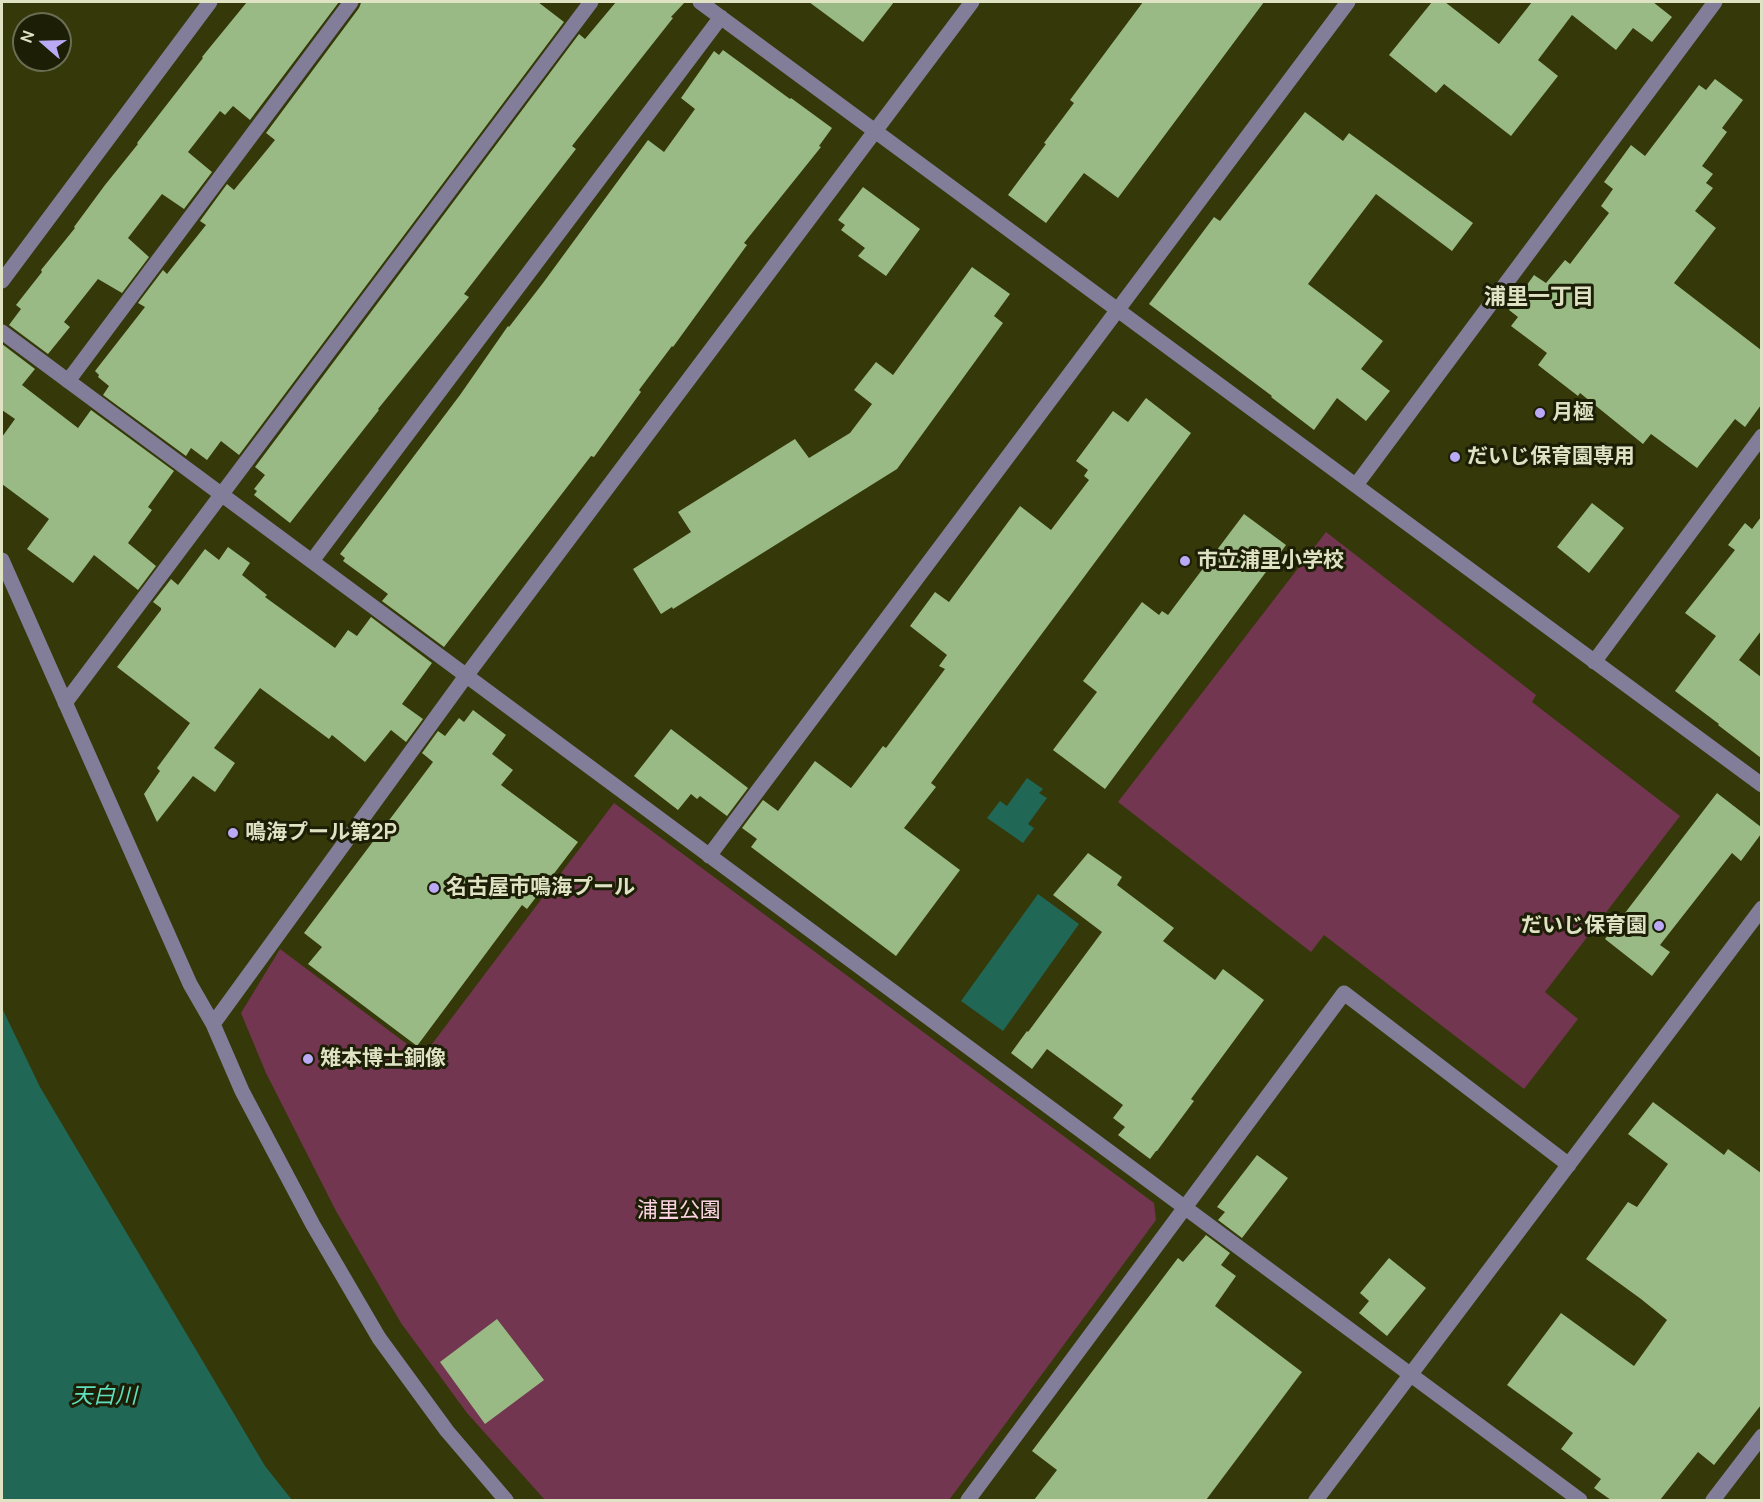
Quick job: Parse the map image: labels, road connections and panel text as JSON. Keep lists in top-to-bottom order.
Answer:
{
  "districts": ["浦里一丁目"],
  "water": ["天白川"],
  "parks": ["浦里公園"],
  "places": [
    "月極",
    "だいじ保育園専用",
    "市立浦里小学校",
    "鳴海プール第2P",
    "名古屋市鳴海プール",
    "だいじ保育園",
    "雉本博士銅像"
  ],
  "north": "left"
}
